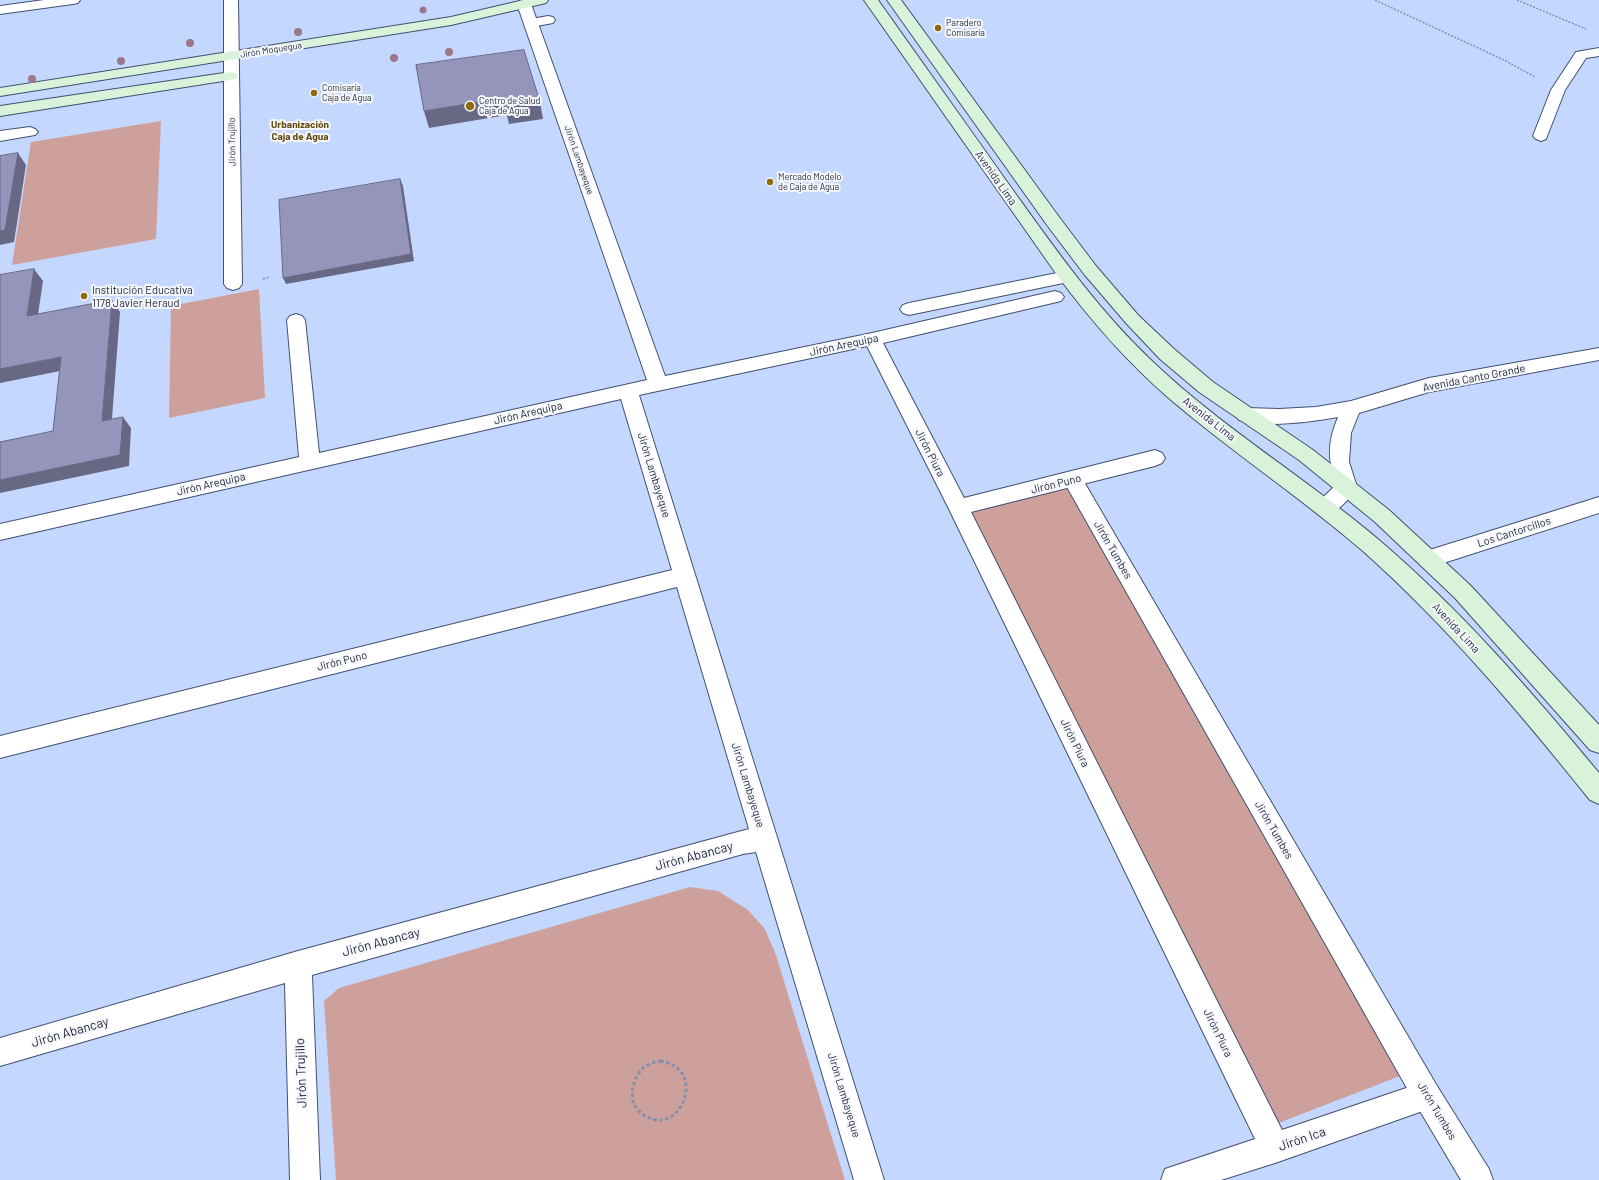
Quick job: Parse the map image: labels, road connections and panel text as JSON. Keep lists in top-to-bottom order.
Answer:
{
  "streets": {
    "main road": ["Jirón Moquegua", "Avenida Lima"],
    "street": [
      "Jirón Trujillo",
      "Jirón Lambayeque",
      "Jirón Arequipa",
      "Avenida Canto Grande",
      "Jirón Piura",
      "Jirón Puno",
      "Los Cantorcillos",
      "Jirón Tumbes",
      "Jirón Abancay",
      "Jirón Ica"
    ]
  },
  "crossings": [
    ["Jirón Moquegua", "Jirón Trujillo"],
    ["Jirón Moquegua", "Jirón Lambayeque"],
    ["Jirón Trujillo", "Jirón Abancay"],
    ["Jirón Lambayeque", "Jirón Arequipa"],
    ["Jirón Lambayeque", "Jirón Puno"],
    ["Jirón Lambayeque", "Jirón Abancay"],
    ["Avenida Lima", "Avenida Canto Grande"],
    ["Avenida Lima", "Los Cantorcillos"],
    ["Jirón Arequipa", "Jirón Piura"],
    ["Jirón Piura", "Jirón Puno"],
    ["Jirón Piura", "Jirón Ica"],
    ["Jirón Puno", "Jirón Tumbes"],
    ["Jirón Tumbes", "Jirón Ica"]
  ],
  "districts": ["Urbanización Caja de Agua"],
  "places": [
    "Paradero Comisaría",
    "Comisaría Caja de Agua",
    "Centro de Salud Caja de Agua",
    "Mercado Modelo de Caja de Agua",
    "Institución Educativa 1178 Javier Heraud"
  ]
}
